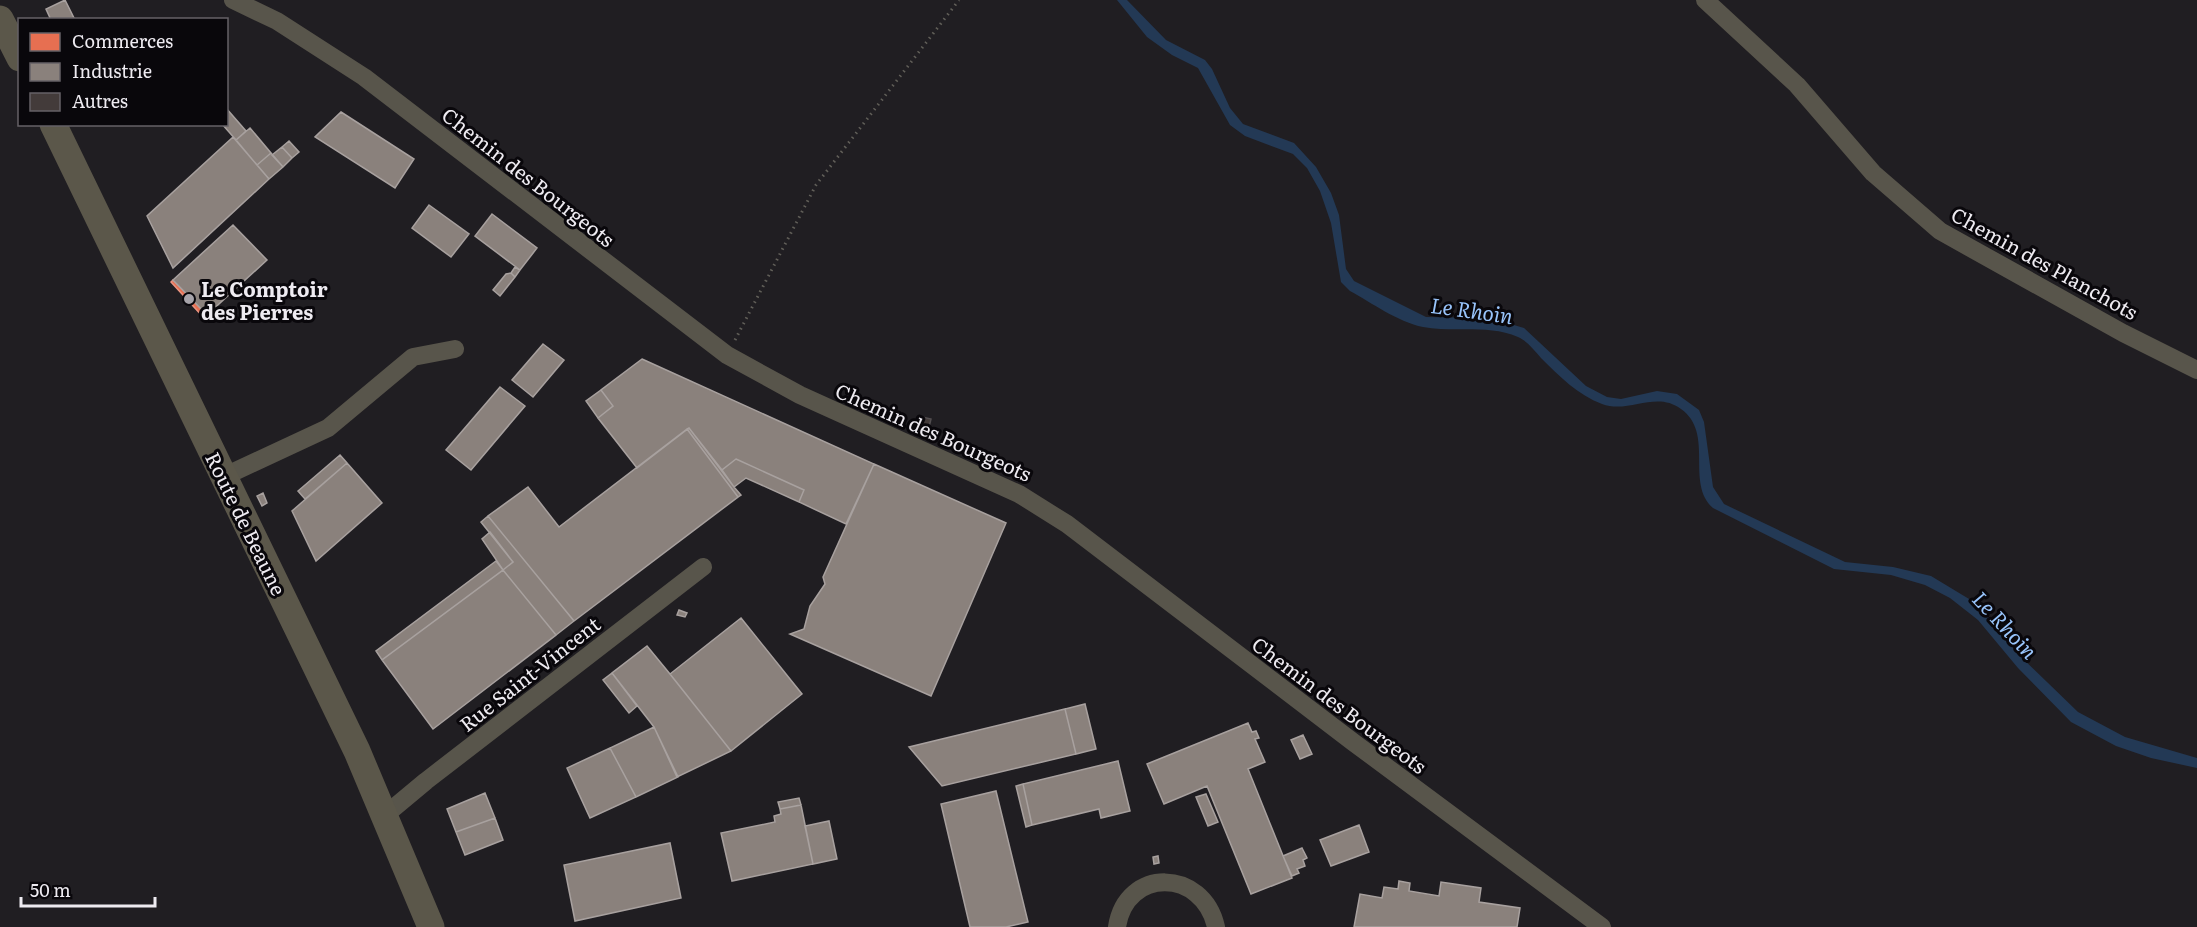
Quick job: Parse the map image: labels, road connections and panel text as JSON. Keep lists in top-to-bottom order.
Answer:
{
  "streets": {
    "main road": ["Route de Beaune"],
    "street": ["Chemin des Bourgeots", "Chemin des Planchots", "Rue Saint-Vincent"]
  },
  "crossings": [
    ["Route de Beaune", "Rue Saint-Vincent"]
  ],
  "water": ["Le Rhoin"],
  "places": ["Le Comptoir des Pierres"],
  "legend": ["Commerces", "Industrie", "Autres"],
  "scale_bar": "50 m"
}
